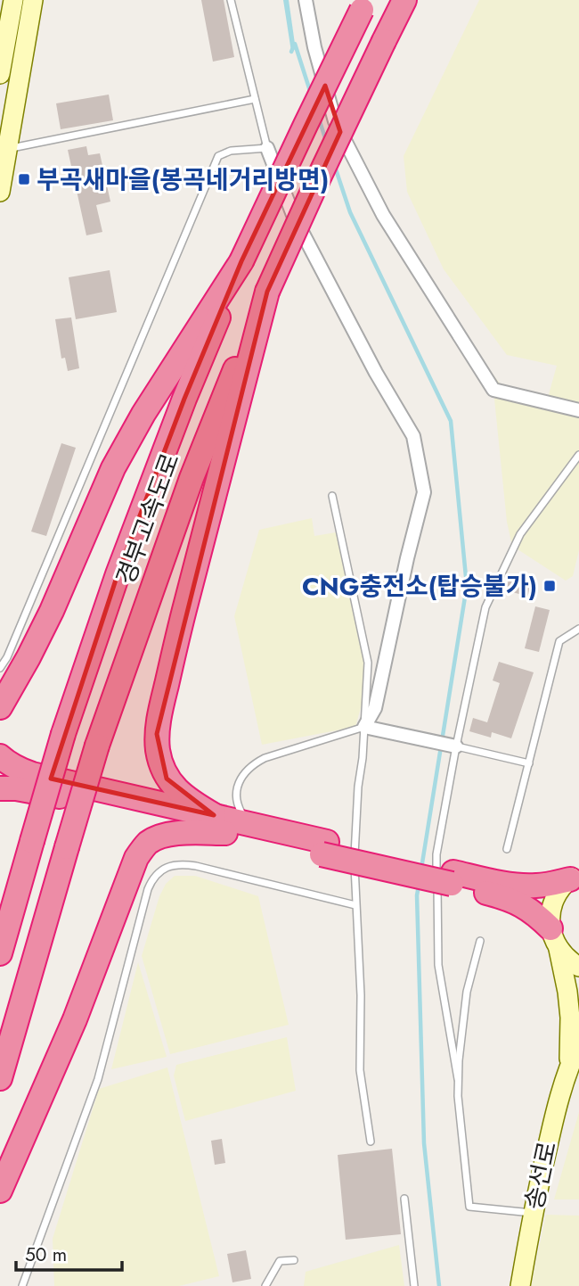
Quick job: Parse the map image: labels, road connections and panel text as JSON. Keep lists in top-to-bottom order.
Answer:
{
  "streets": {
    "highway": ["경부고속도로"],
    "street": ["송선로"]
  },
  "places": {
    "transit": ["부곡새마을(봉곡네거리방면)", "CNG충전소(탑승불가)"]
  },
  "scale_bar": "50 m"
}
